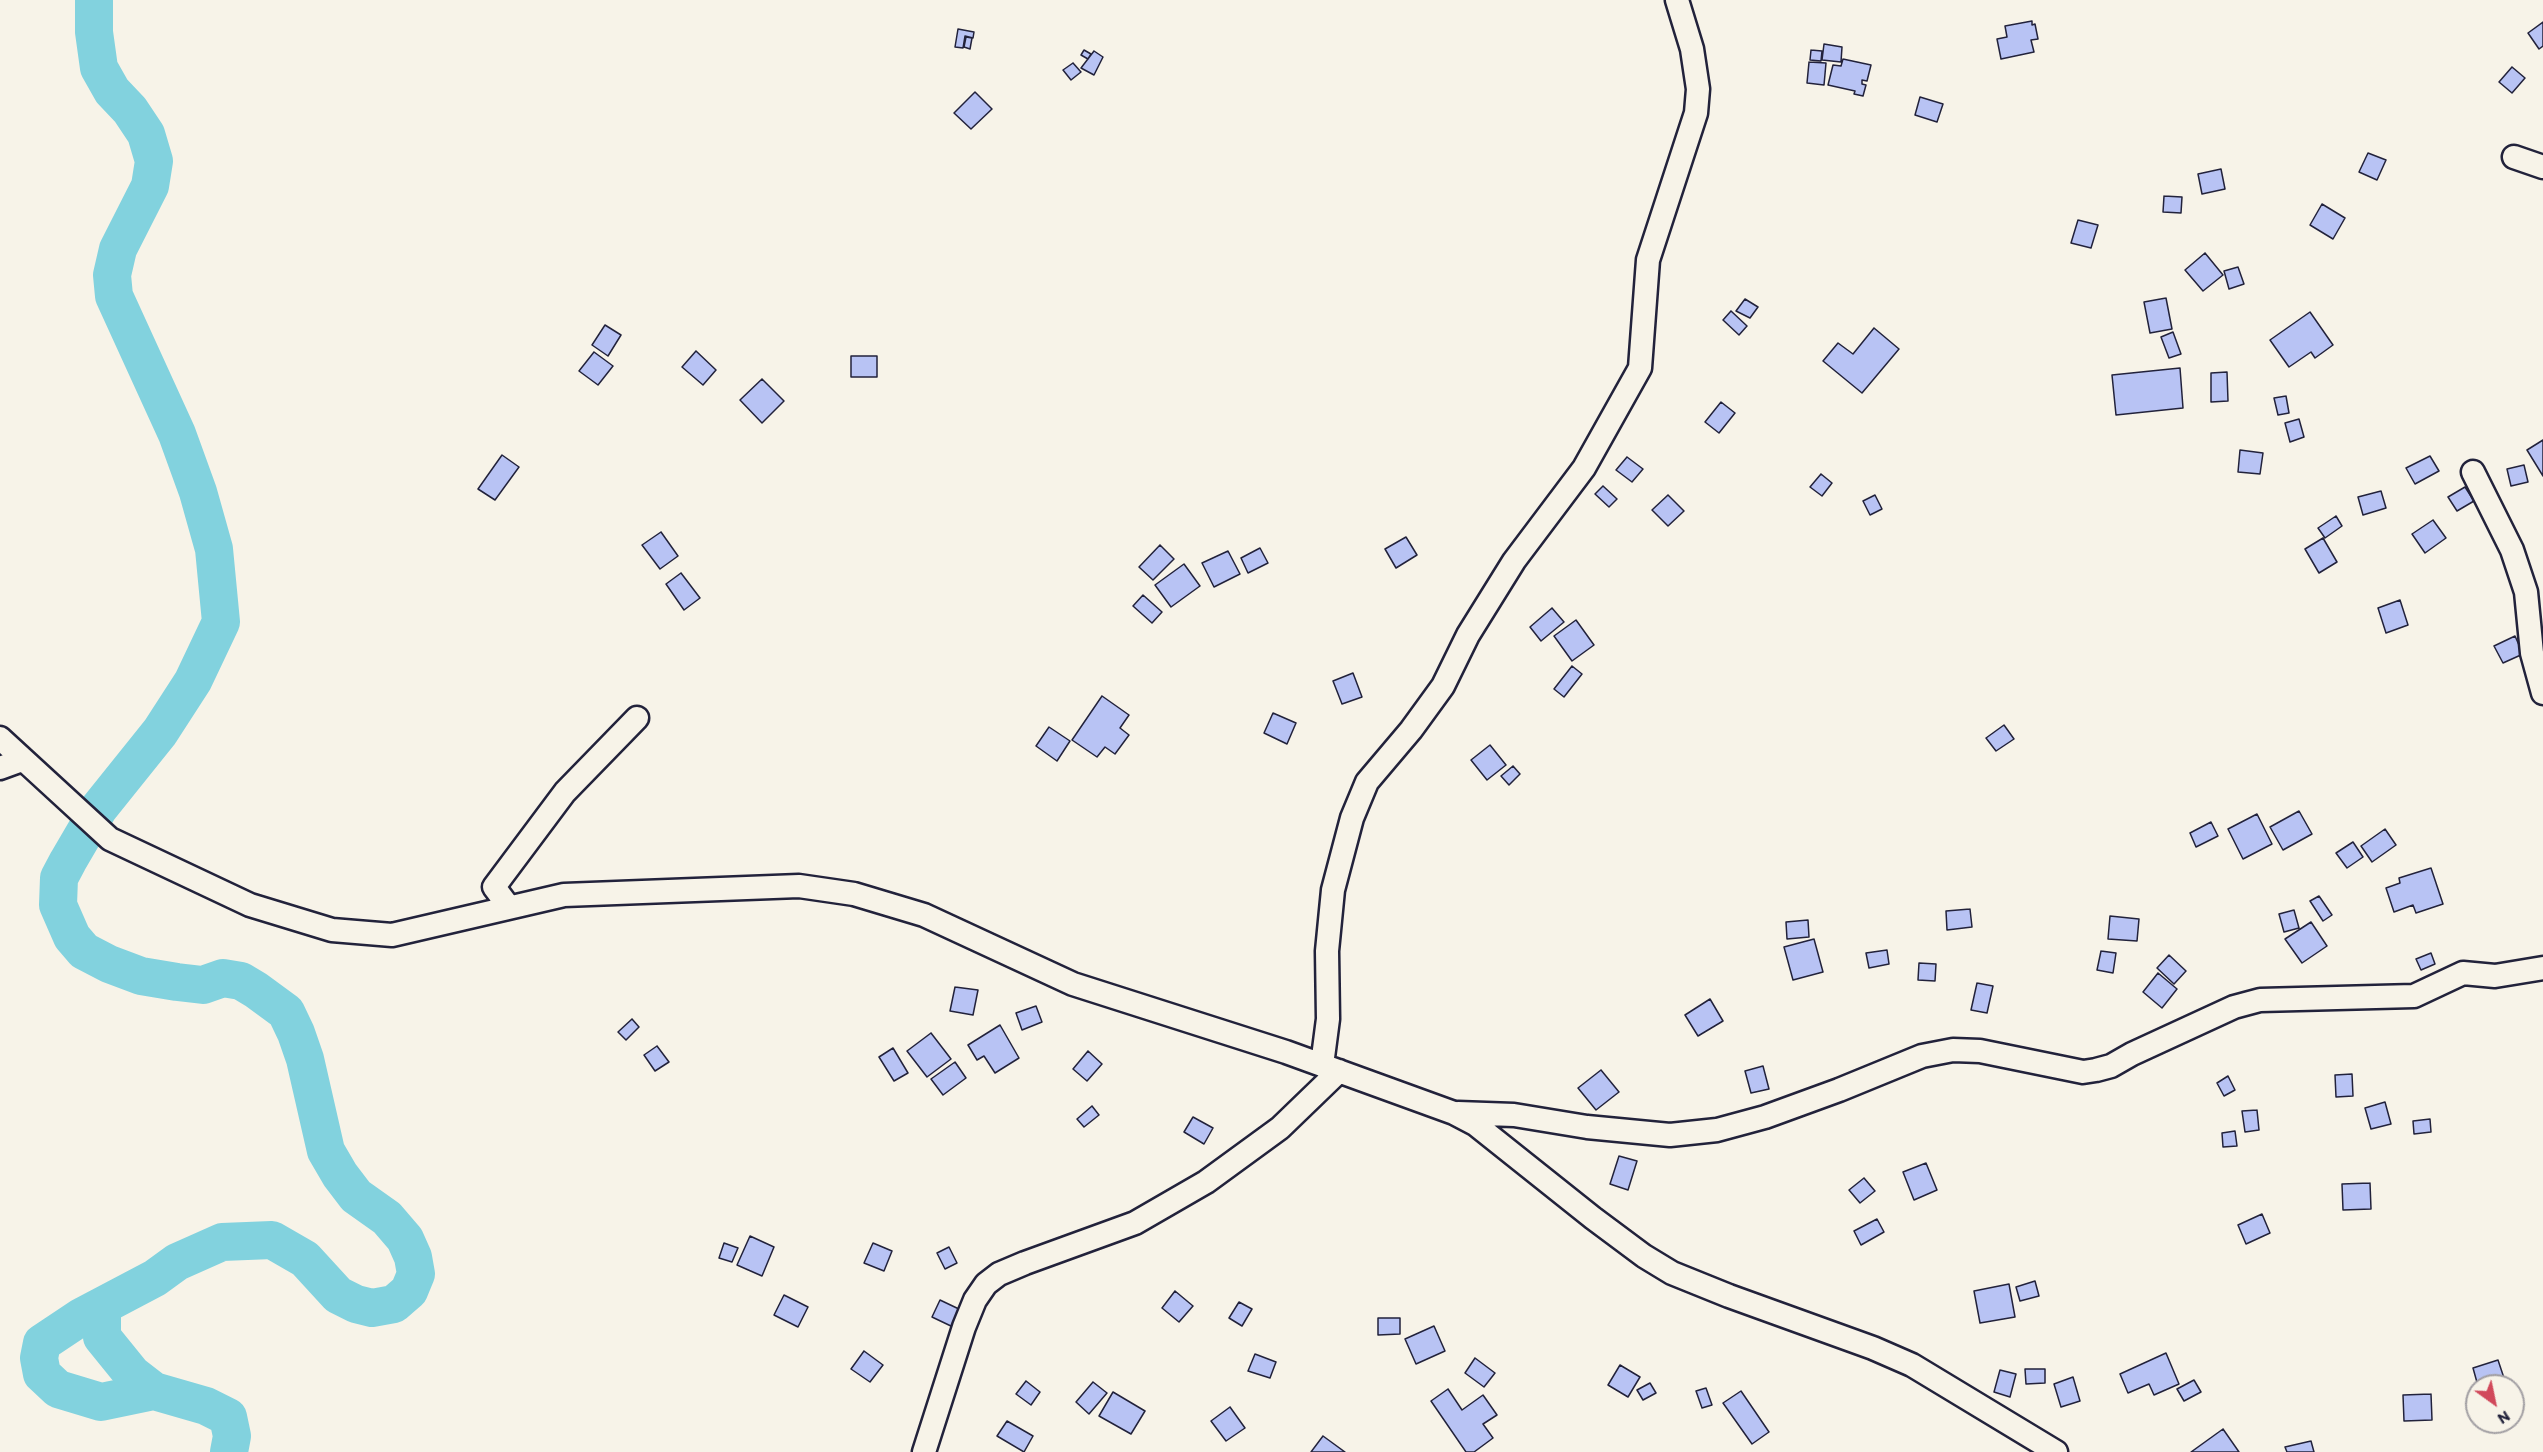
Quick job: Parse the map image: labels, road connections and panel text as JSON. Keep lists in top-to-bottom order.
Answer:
{
  "north": "bottom right"
}
